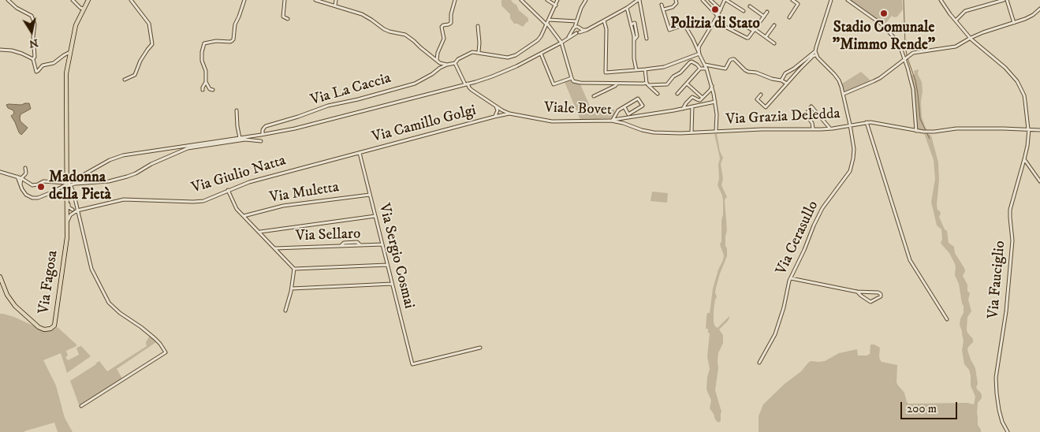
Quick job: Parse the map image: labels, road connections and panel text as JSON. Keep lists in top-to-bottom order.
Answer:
{
  "streets": {
    "main road": ["Via Fagosa"],
    "street": [
      "Via La Caccia",
      "Viale Bovet",
      "Via Grazia Deledda",
      "Via Camillo Golgi",
      "Via Giulio Natta",
      "Via Muletta",
      "Via Sellaro",
      "Via Cerasullo",
      "Via Sergio Cosmai",
      "Via Fauciglio"
    ]
  },
  "crossings": [
    ["Viale Bovet", "Via Grazia Deledda"],
    ["Viale Bovet", "Via Camillo Golgi"],
    ["Via Grazia Deledda", "Via Cerasullo"],
    ["Via Grazia Deledda", "Via Fauciglio"],
    ["Via Camillo Golgi", "Via Giulio Natta"],
    ["Via Camillo Golgi", "Via Sergio Cosmai"],
    ["Via Giulio Natta", "Via Sergio Cosmai"],
    ["Via Muletta", "Via Sergio Cosmai"],
    ["Via Sellaro", "Via Sergio Cosmai"]
  ],
  "places": ["Polizia di Stato", "Stadio Comunale \"Mimmo Rende\"", "Madonna della Pietà"],
  "scale_bar": "200 m",
  "north": "bottom"
}
